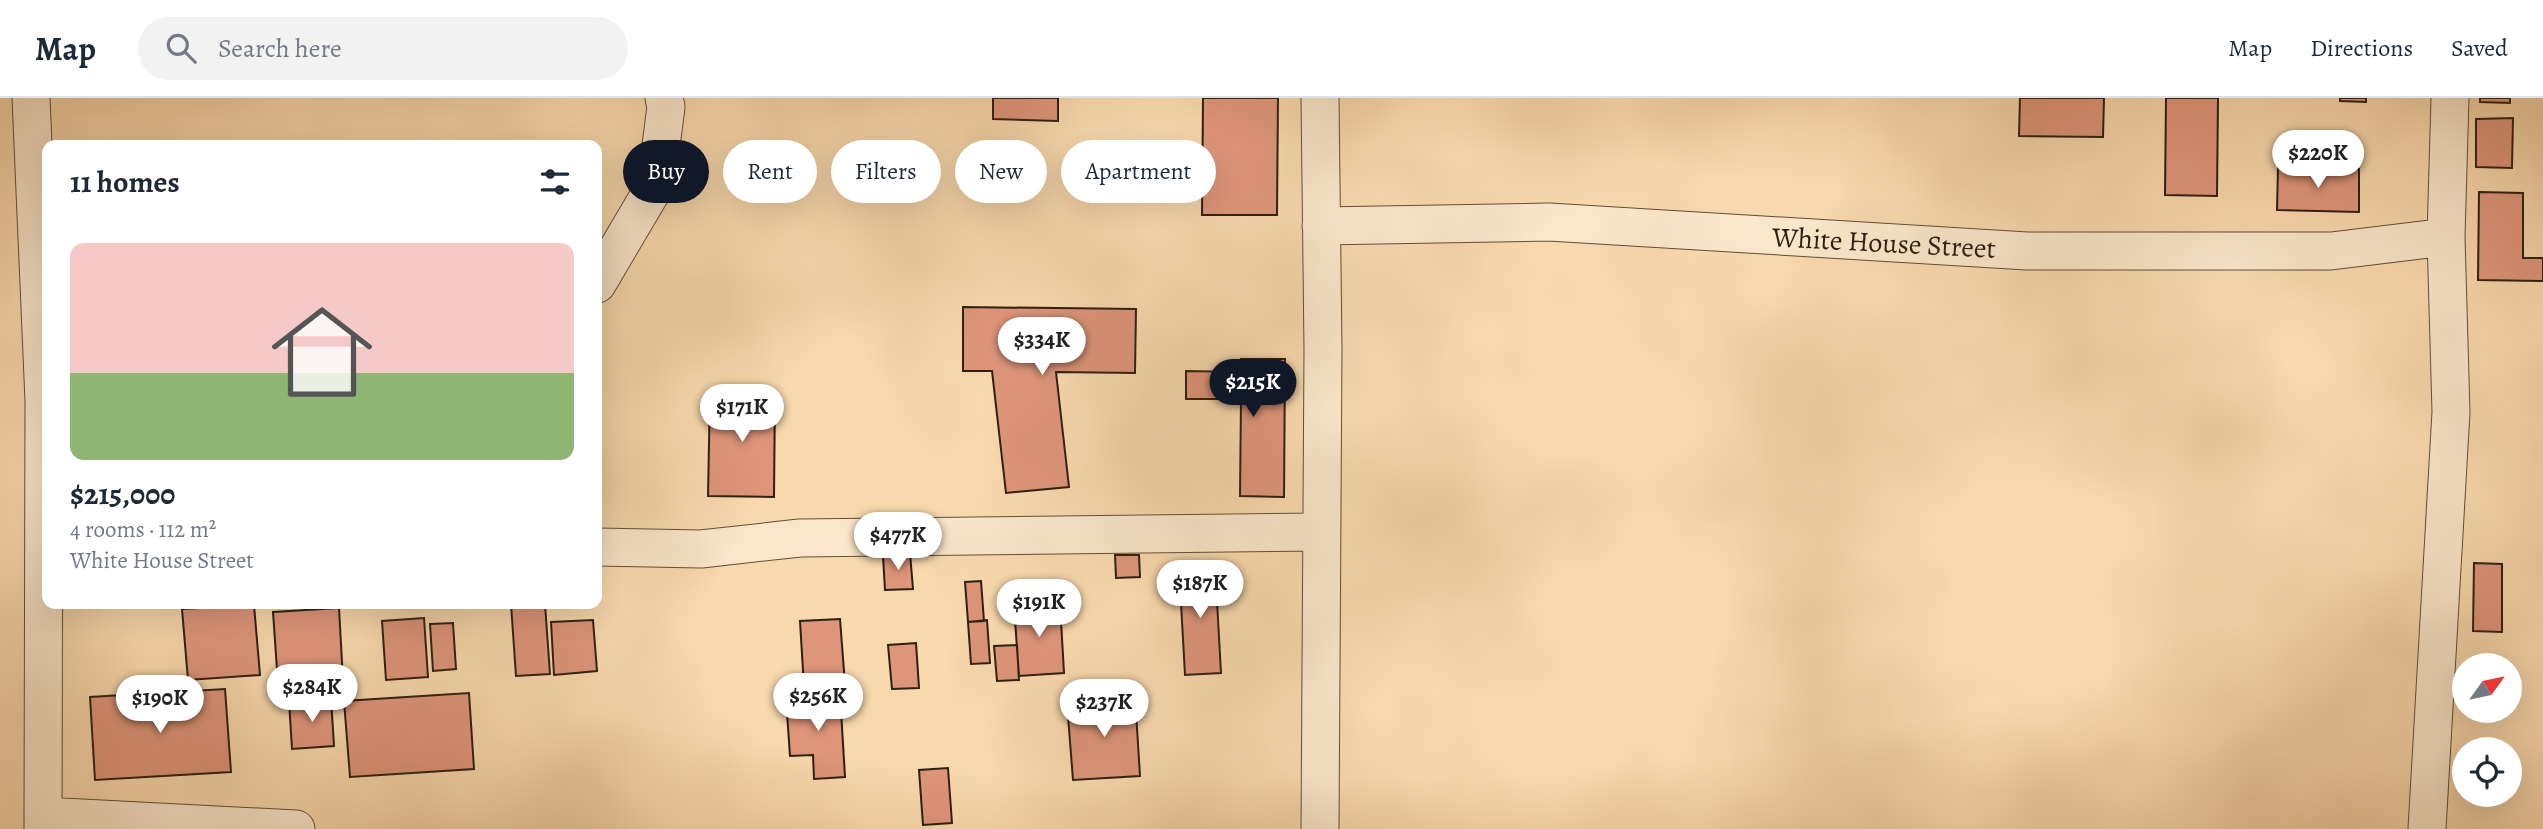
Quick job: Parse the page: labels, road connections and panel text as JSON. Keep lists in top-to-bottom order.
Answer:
{
  "streets": {
    "street": ["White House Street"]
  },
  "north": "top right",
  "page": {
    "header": "Map",
    "search": "Search here",
    "nav": ["Map", "Directions", "Saved"],
    "price": [
      "$220K",
      "$334K",
      "$215K",
      "$171K",
      "$477K",
      "$187K",
      "$191K",
      "$284K",
      "$256K",
      "$190K",
      "$237K"
    ],
    "chip": [
      "Buy",
      "Rent",
      "Filters",
      "New",
      "Apartment"
    ],
    "heading": "11 homes",
    "list": [
      {
        "name": "$215,000",
        "note": "4 rooms · 112 m² · White House Street"
      }
    ]
  }
}
